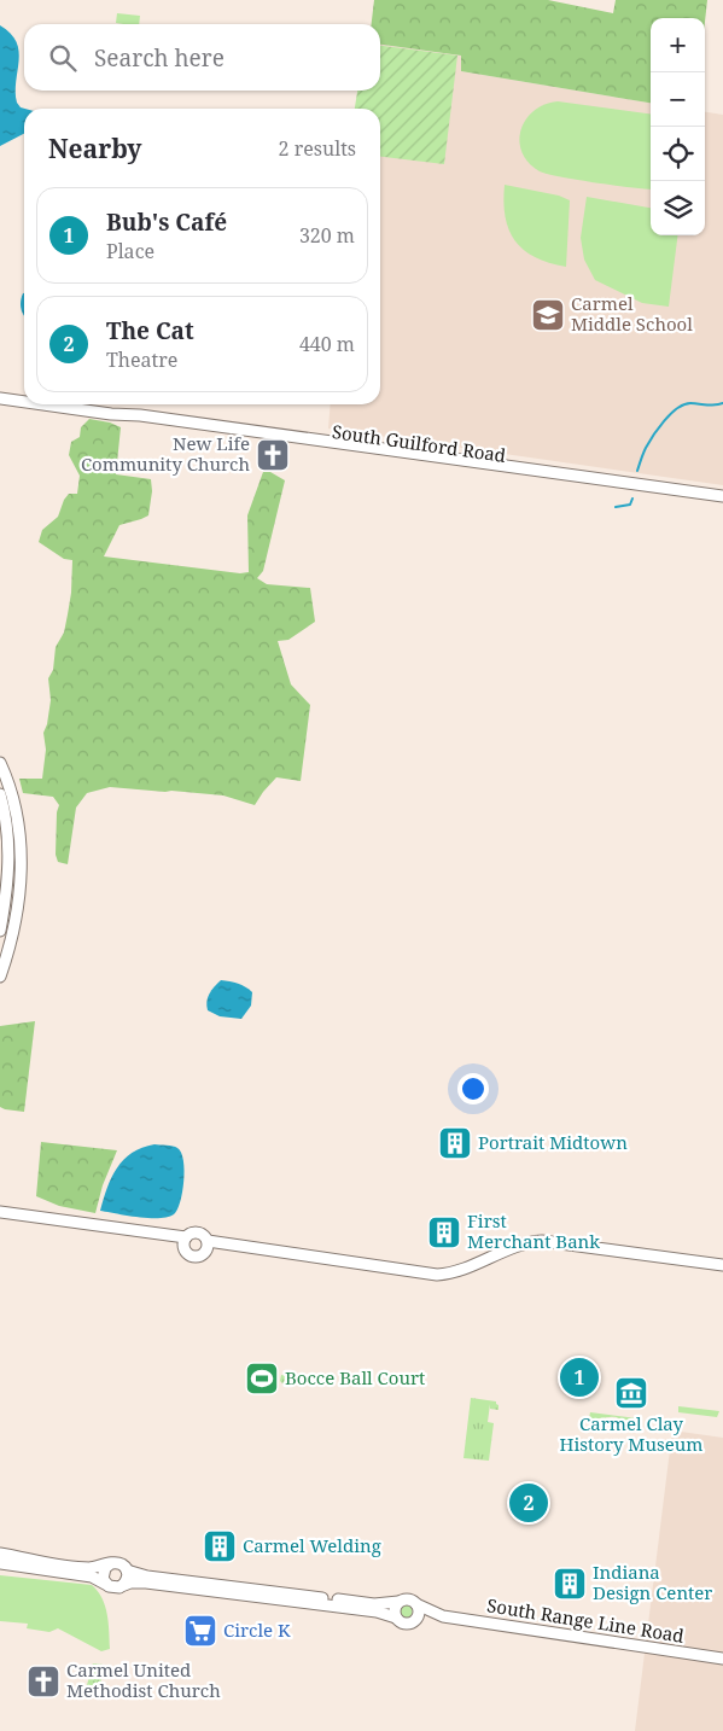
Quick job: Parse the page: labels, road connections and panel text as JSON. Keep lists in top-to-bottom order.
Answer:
{
  "streets": {
    "main road": ["South Guilford Road", "South Range Line Road"]
  },
  "places": {
    "school or university": ["Carmel Middle School"],
    "church": ["New Life Community Church", "Carmel United Methodist Church"],
    "building": [
      "Portrait Midtown",
      "First Merchant Bank",
      "Carmel Welding",
      "Indiana Design Center"
    ],
    "sports": ["Bocce Ball Court"],
    "museum": ["Carmel Clay History Museum"],
    "supermarket": ["Circle K"]
  },
  "page": {
    "map_buttons": ["+", "−"],
    "search": "Search here",
    "heading": ["Nearby", "2 results"],
    "list": [
      {
        "mark": "1",
        "name": "Bub's Café",
        "note": "Place",
        "value": "320 m"
      },
      {
        "mark": "2",
        "name": "The Cat",
        "note": "Theatre",
        "value": "440 m"
      }
    ],
    "pins": ["1", "2"]
  }
}
